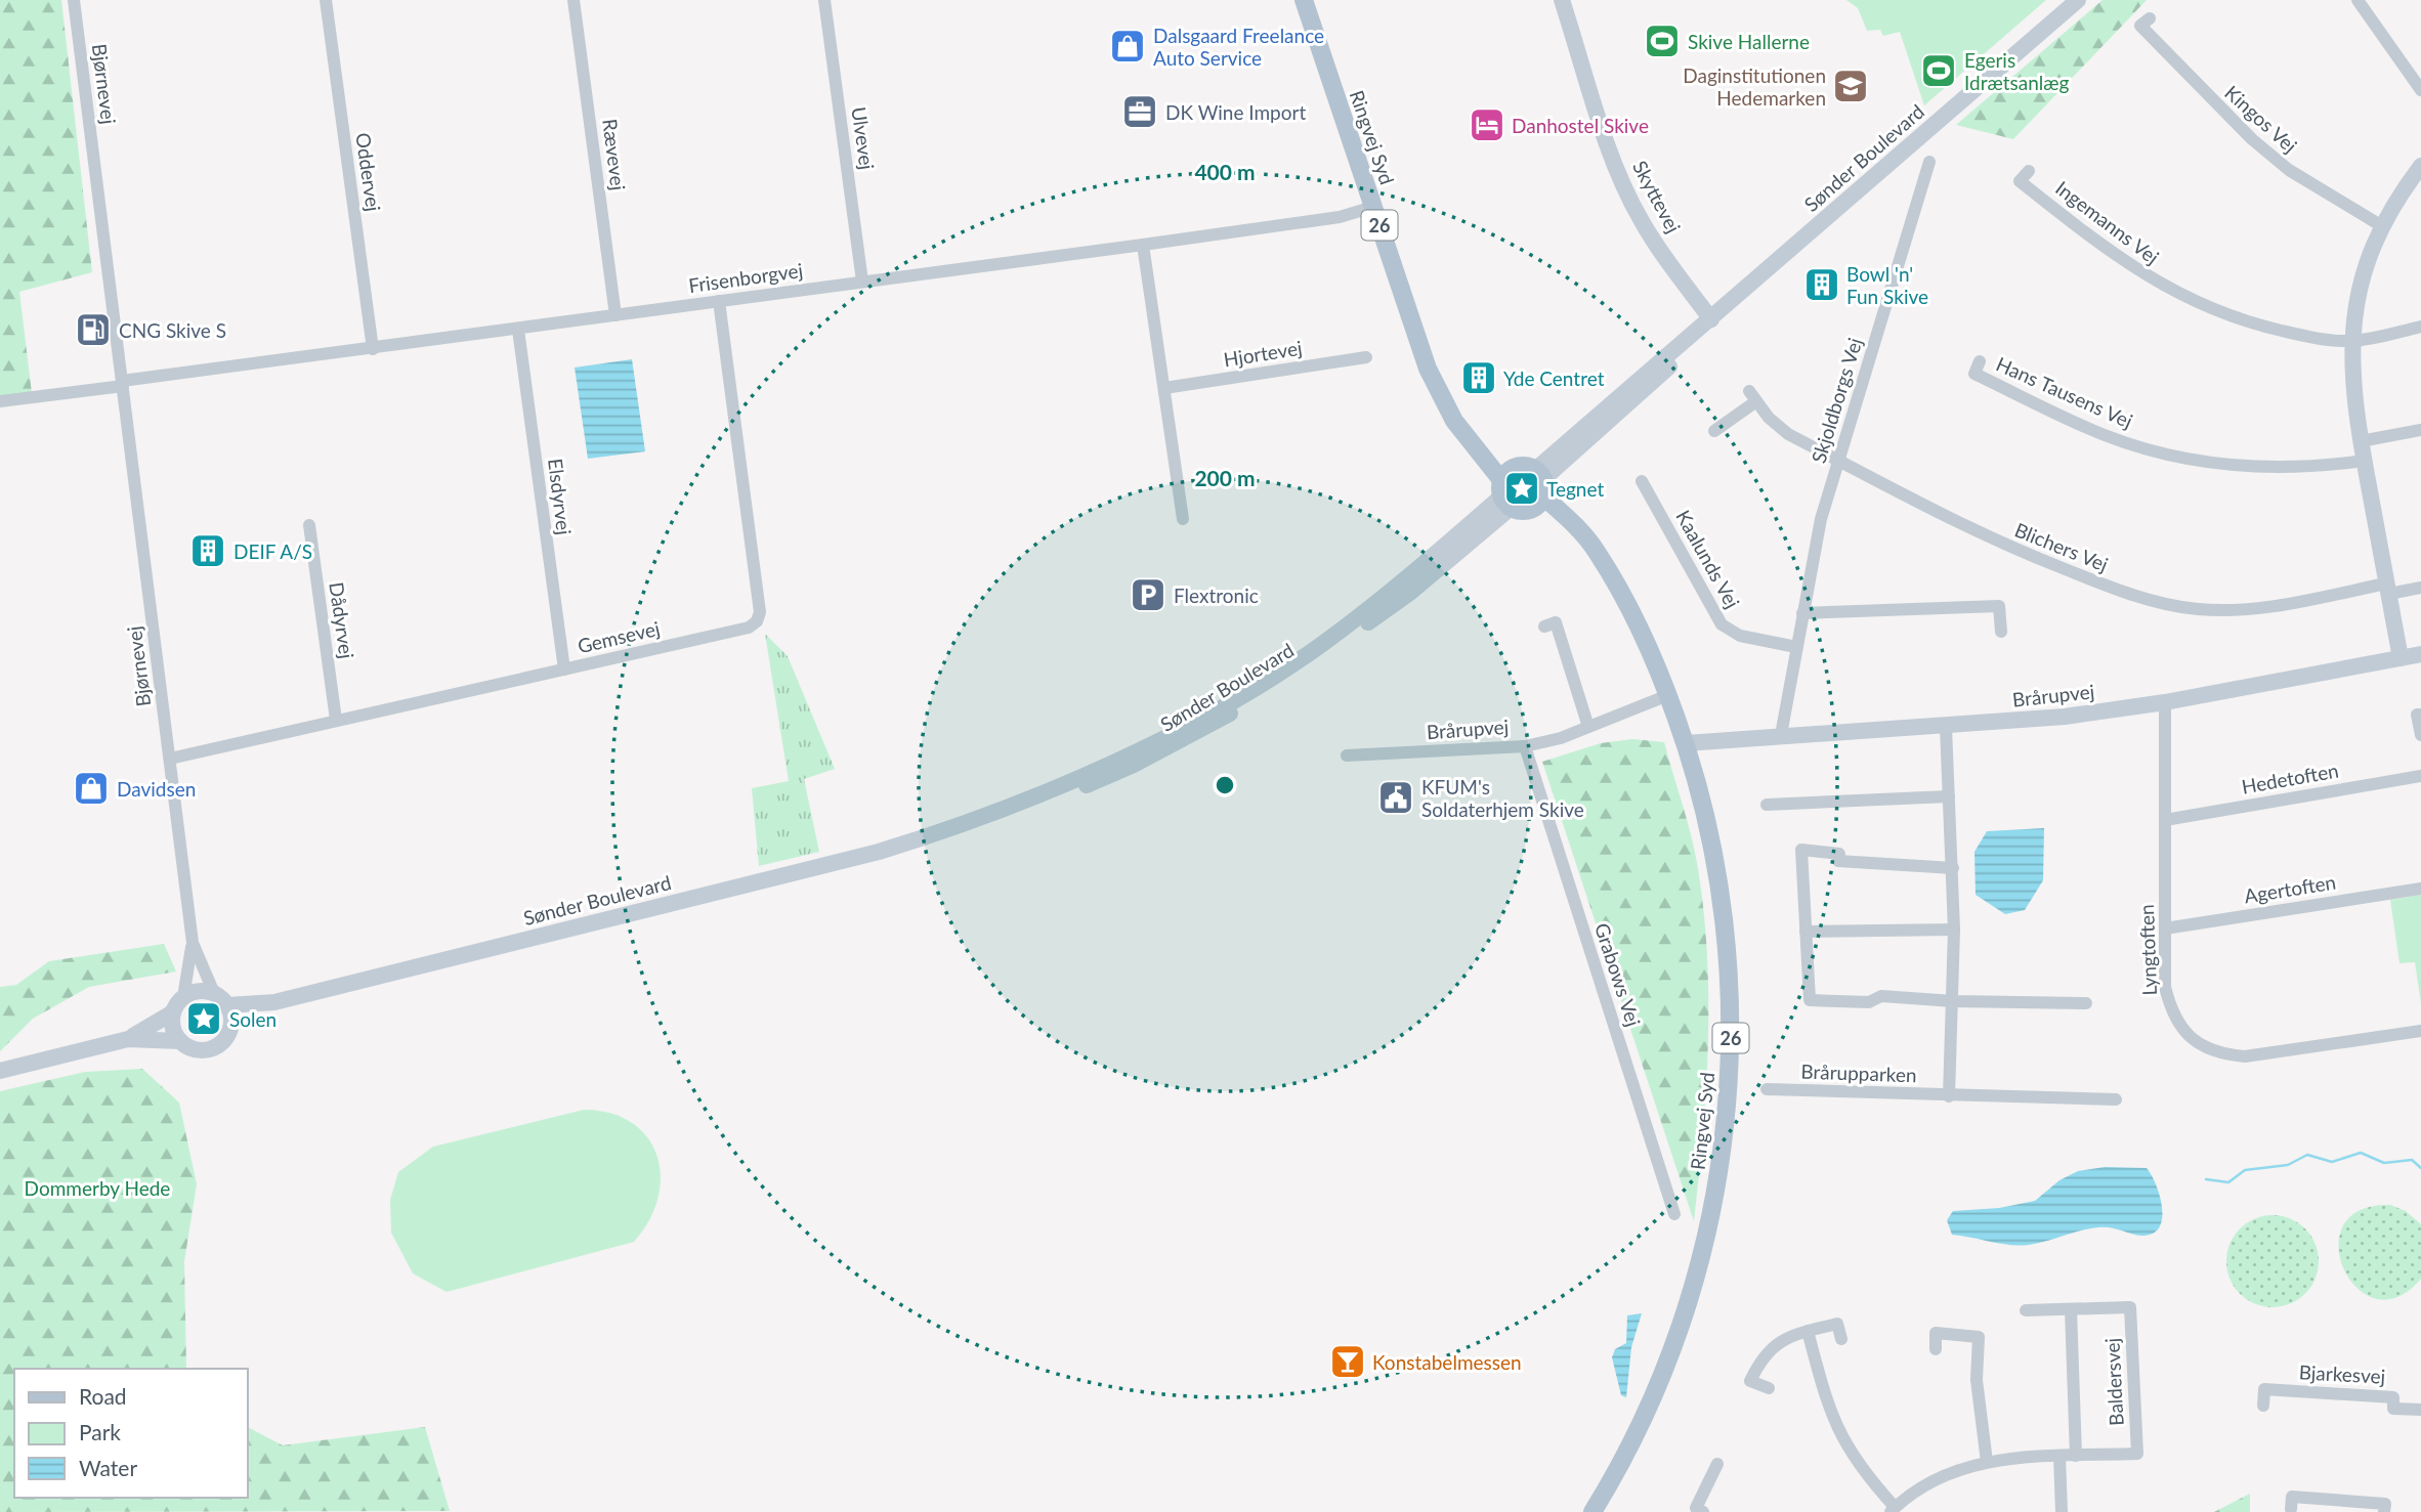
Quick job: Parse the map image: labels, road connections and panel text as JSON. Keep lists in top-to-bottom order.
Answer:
{
  "streets": {
    "main road": ["Ringvej Syd", "26"],
    "street": [
      "Bjørnevej",
      "Kingos Vej",
      "Ulvevej",
      "Rævevej",
      "Sønder Boulevard",
      "Oddervej",
      "Skyttevej",
      "Ingemanns Vej",
      "Frisenborgvej",
      "Hjortevej",
      "Hans Tausens Vej",
      "Skjoldborgs Vej",
      "Elsdyrvej",
      "Blichers Vej",
      "Kaalunds Vej",
      "Dådyrvej",
      "Gemsevej",
      "Brårupvej",
      "Hedetoften",
      "Agertoften",
      "Lyngtoften",
      "Grabows Vej",
      "Brårupparken",
      "Bjarkesvej",
      "Baldersvej"
    ]
  },
  "crossings": [
    ["Bjørnevej", "Sønder Boulevard"],
    ["Bjørnevej", "Frisenborgvej"],
    ["Bjørnevej", "Gemsevej"],
    ["Ringvej Syd", "Sønder Boulevard"],
    ["Ringvej Syd", "26"],
    ["Ringvej Syd", "Frisenborgvej"],
    ["Ringvej Syd", "Brårupvej"],
    ["Ulvevej", "Frisenborgvej"],
    ["Rævevej", "Frisenborgvej"],
    ["Sønder Boulevard", "Skyttevej"],
    ["Sønder Boulevard", "26"],
    ["Oddervej", "Frisenborgvej"],
    ["Frisenborgvej", "Elsdyrvej"],
    ["Frisenborgvej", "Gemsevej"],
    ["Skjoldborgs Vej", "Blichers Vej"],
    ["Skjoldborgs Vej", "Kaalunds Vej"],
    ["Skjoldborgs Vej", "Brårupvej"],
    ["Elsdyrvej", "Gemsevej"],
    ["Dådyrvej", "Gemsevej"],
    ["Brårupvej", "Lyngtoften"],
    ["Brårupvej", "Grabows Vej"],
    ["Hedetoften", "Lyngtoften"],
    ["Agertoften", "Lyngtoften"]
  ],
  "parks": ["Dommerby Hede"],
  "places": {
    "sports": ["Skive Hallerne", "Egeris Idrætsanlæg"],
    "shop": ["Dalsgaard Freelance Auto Service", "Davidsen"],
    "school or university": ["Daginstitutionen Hedemarken"],
    "office": ["DK Wine Import"],
    "hotel": ["Danhostel Skive"],
    "building": ["Bowl 'n' Fun Skive", "Yde Centret", "DEIF A/S"],
    "fuel station": ["CNG Skive S"],
    "place": ["Tegnet", "Solen"],
    "parking": ["Flextronic"],
    "public building": ["KFUM's Soldaterhjem Skive"],
    "bar": ["Konstabelmessen"]
  },
  "legend": ["Road", "Park", "Water"],
  "rings": ["400 m", "200 m"]
}
